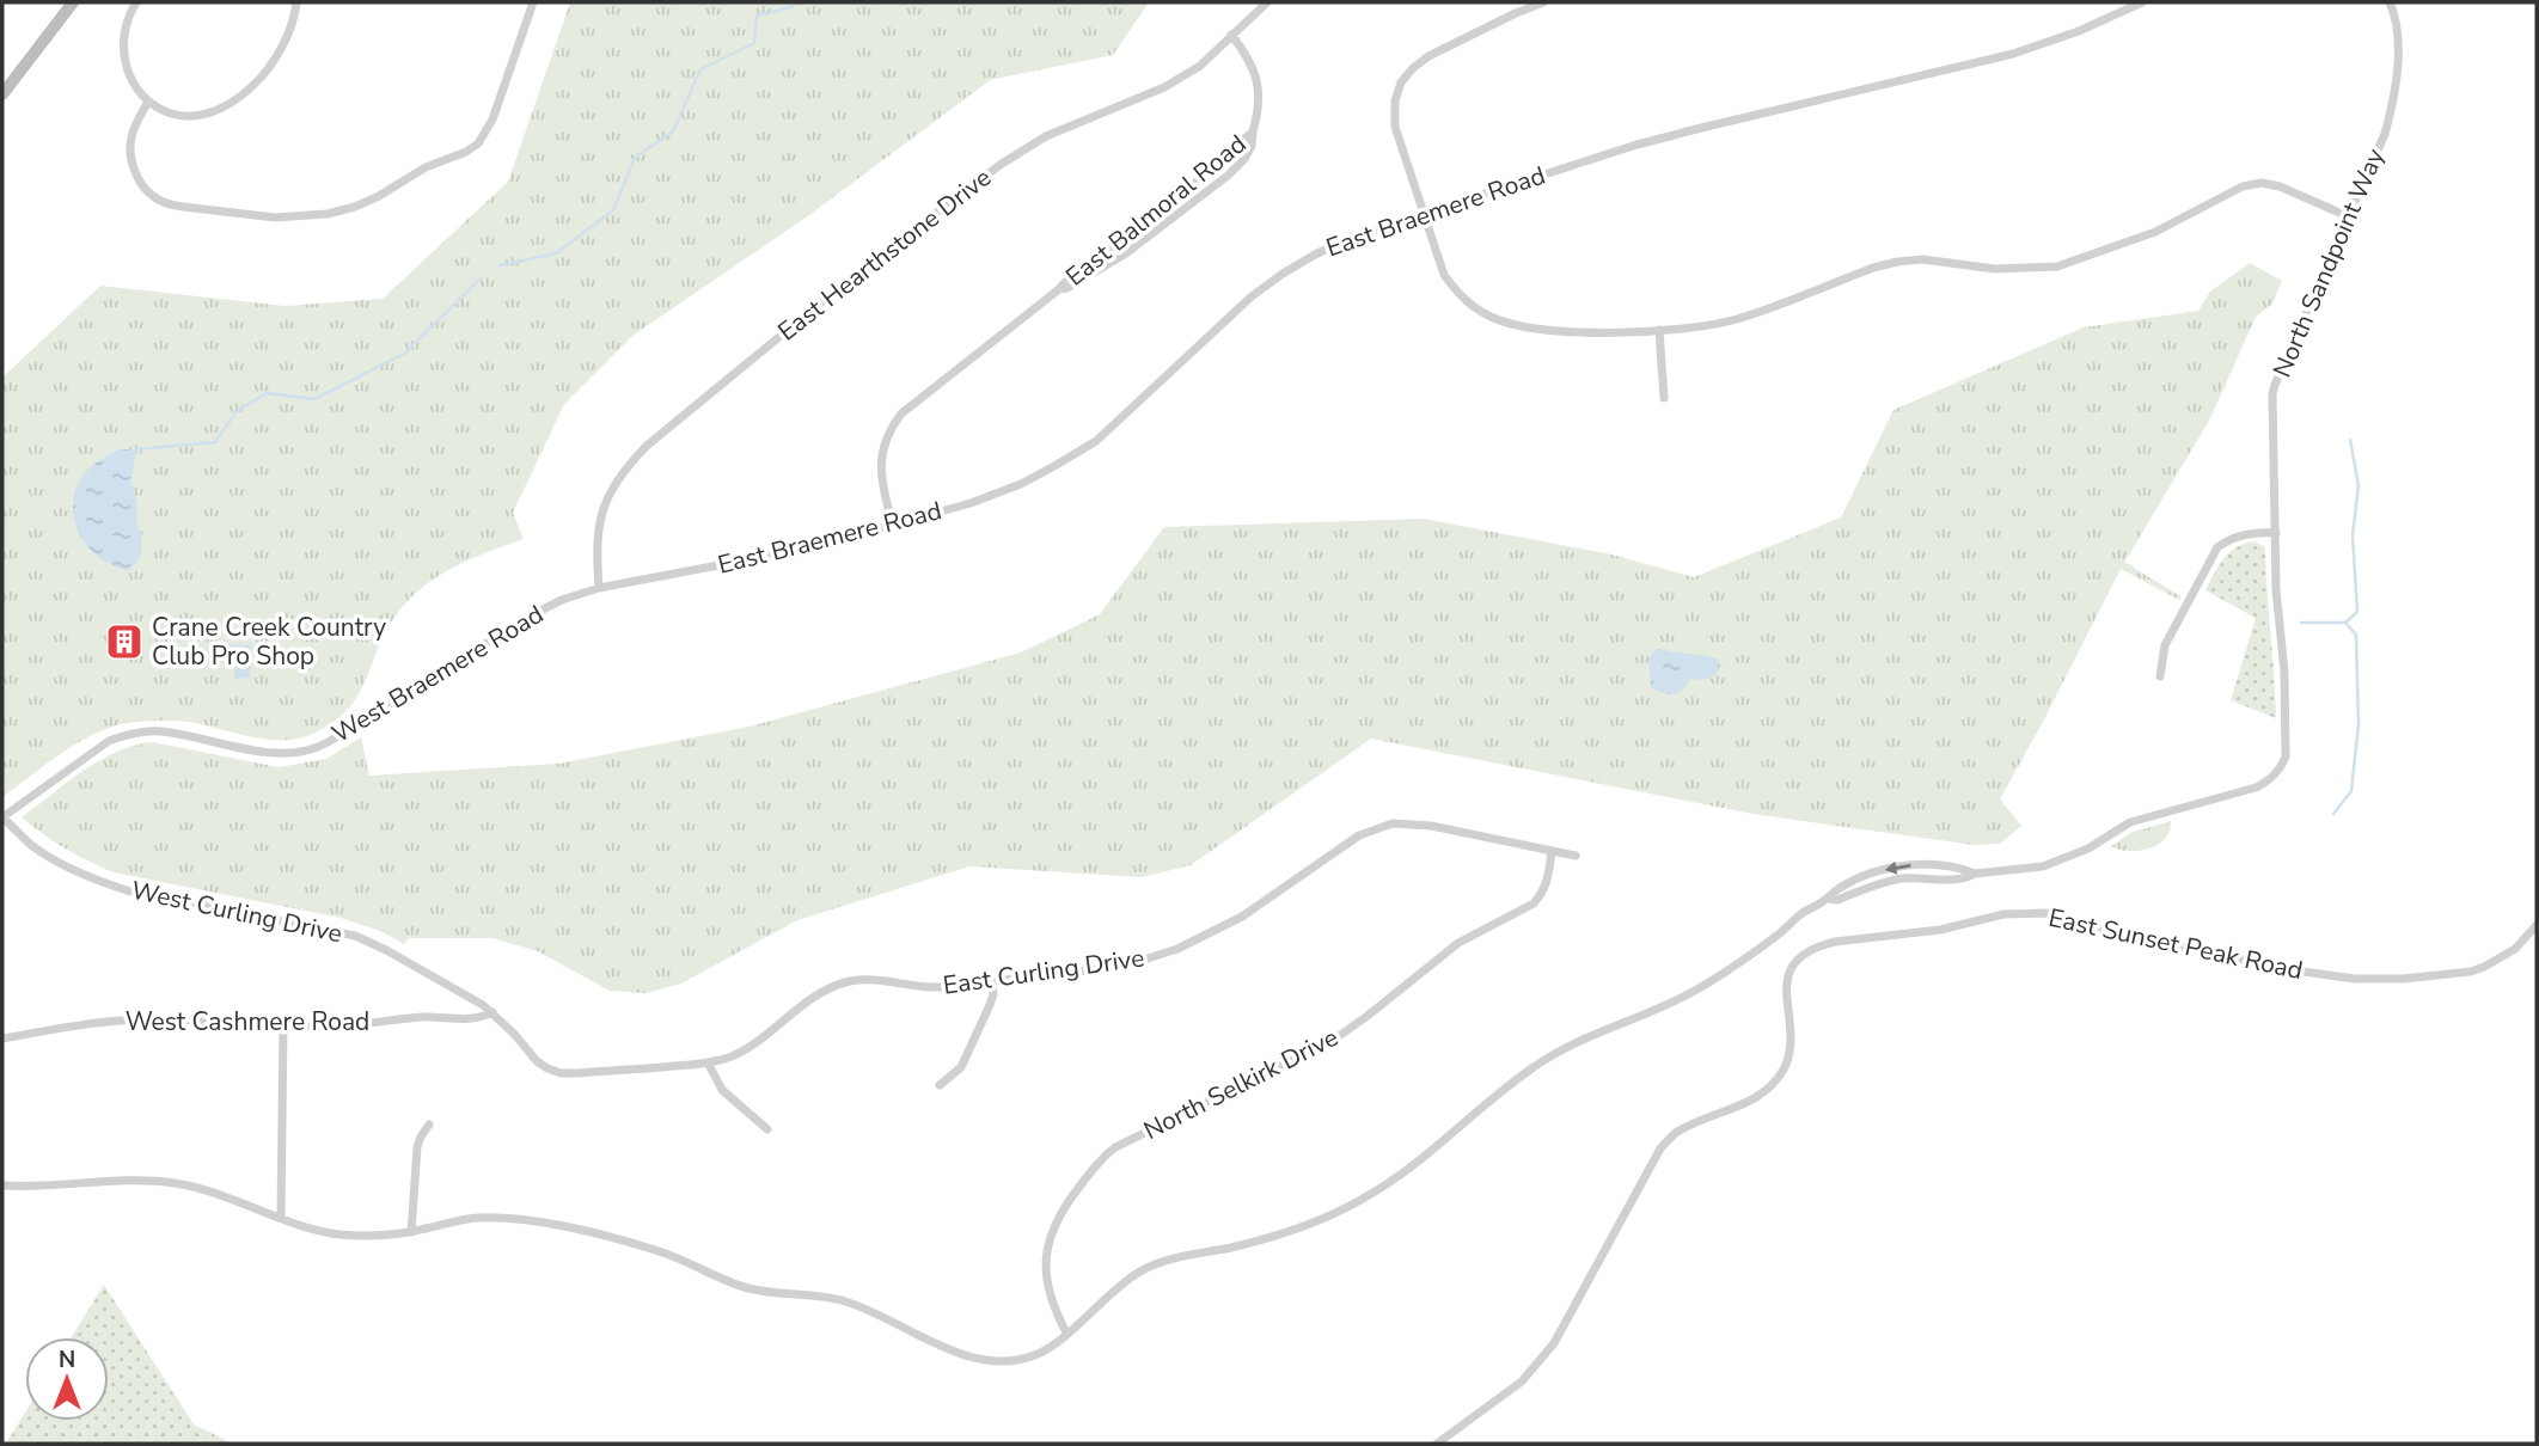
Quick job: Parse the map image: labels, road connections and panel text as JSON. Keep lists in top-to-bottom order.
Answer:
{
  "streets": {
    "street": [
      "East Balmoral Road",
      "East Braemere Road",
      "East Hearthstone Drive",
      "North Sandpoint Way",
      "West Braemere Road",
      "West Curling Drive",
      "East Sunset Peak Road",
      "East Curling Drive",
      "West Cashmere Road",
      "North Selkirk Drive"
    ]
  },
  "crossings": [
    ["East Balmoral Road", "East Braemere Road"],
    ["East Balmoral Road", "East Hearthstone Drive"],
    ["East Braemere Road", "East Hearthstone Drive"],
    ["East Braemere Road", "West Braemere Road"],
    ["East Hearthstone Drive", "West Braemere Road"],
    ["North Sandpoint Way", "North Selkirk Drive"],
    ["West Braemere Road", "West Curling Drive"],
    ["West Curling Drive", "East Curling Drive"],
    ["West Curling Drive", "West Cashmere Road"],
    ["East Curling Drive", "North Selkirk Drive"]
  ],
  "places": {
    "building": ["Crane Creek Country Club Pro Shop"]
  },
  "north": "top"
}
